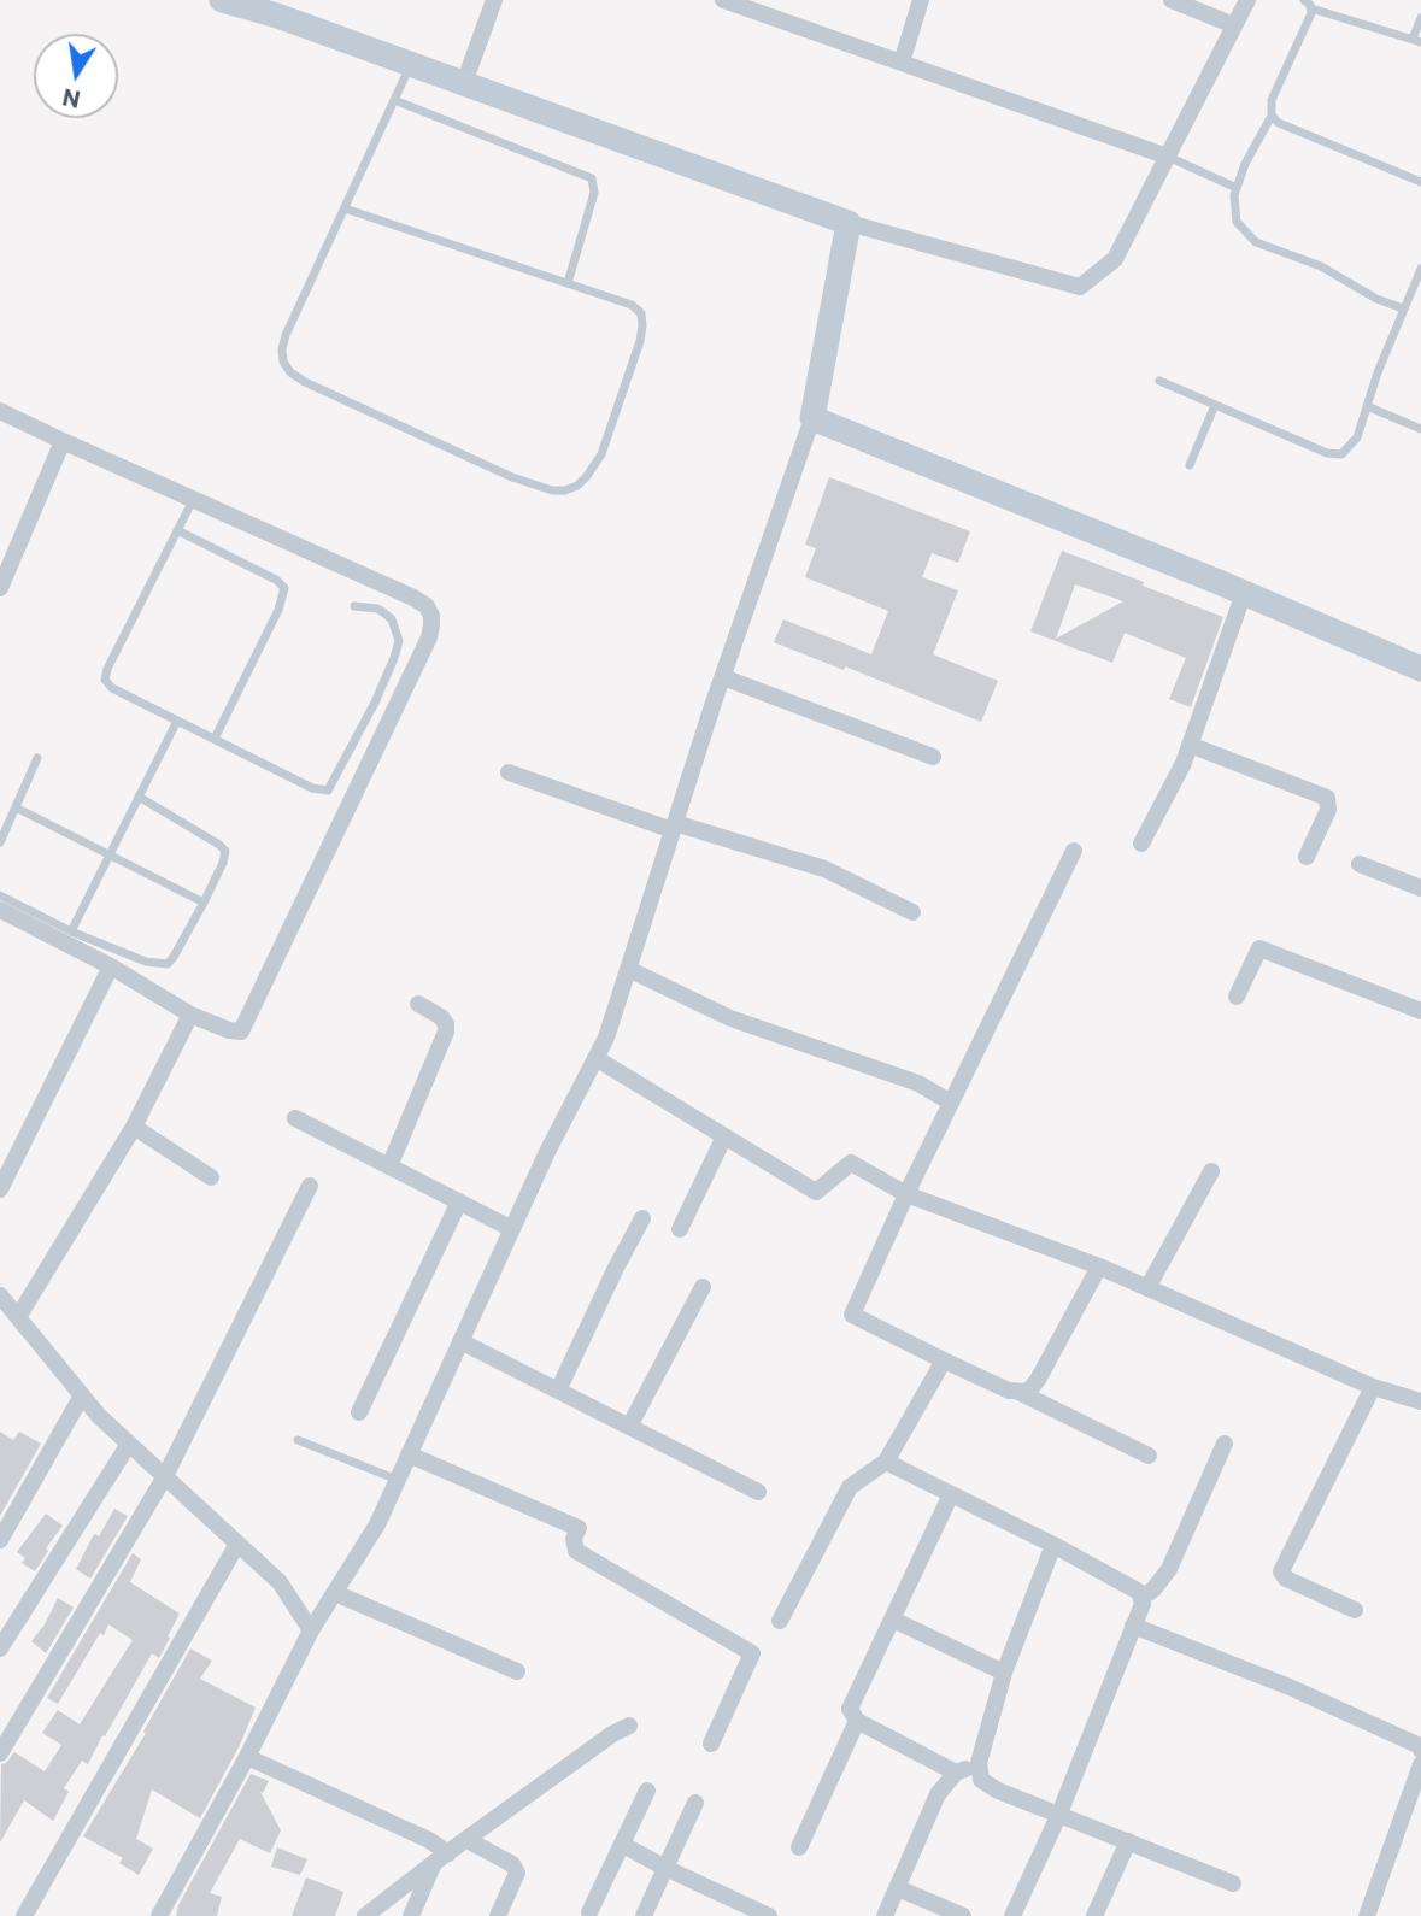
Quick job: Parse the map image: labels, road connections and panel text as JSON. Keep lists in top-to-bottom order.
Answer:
{
  "north": "bottom"
}
